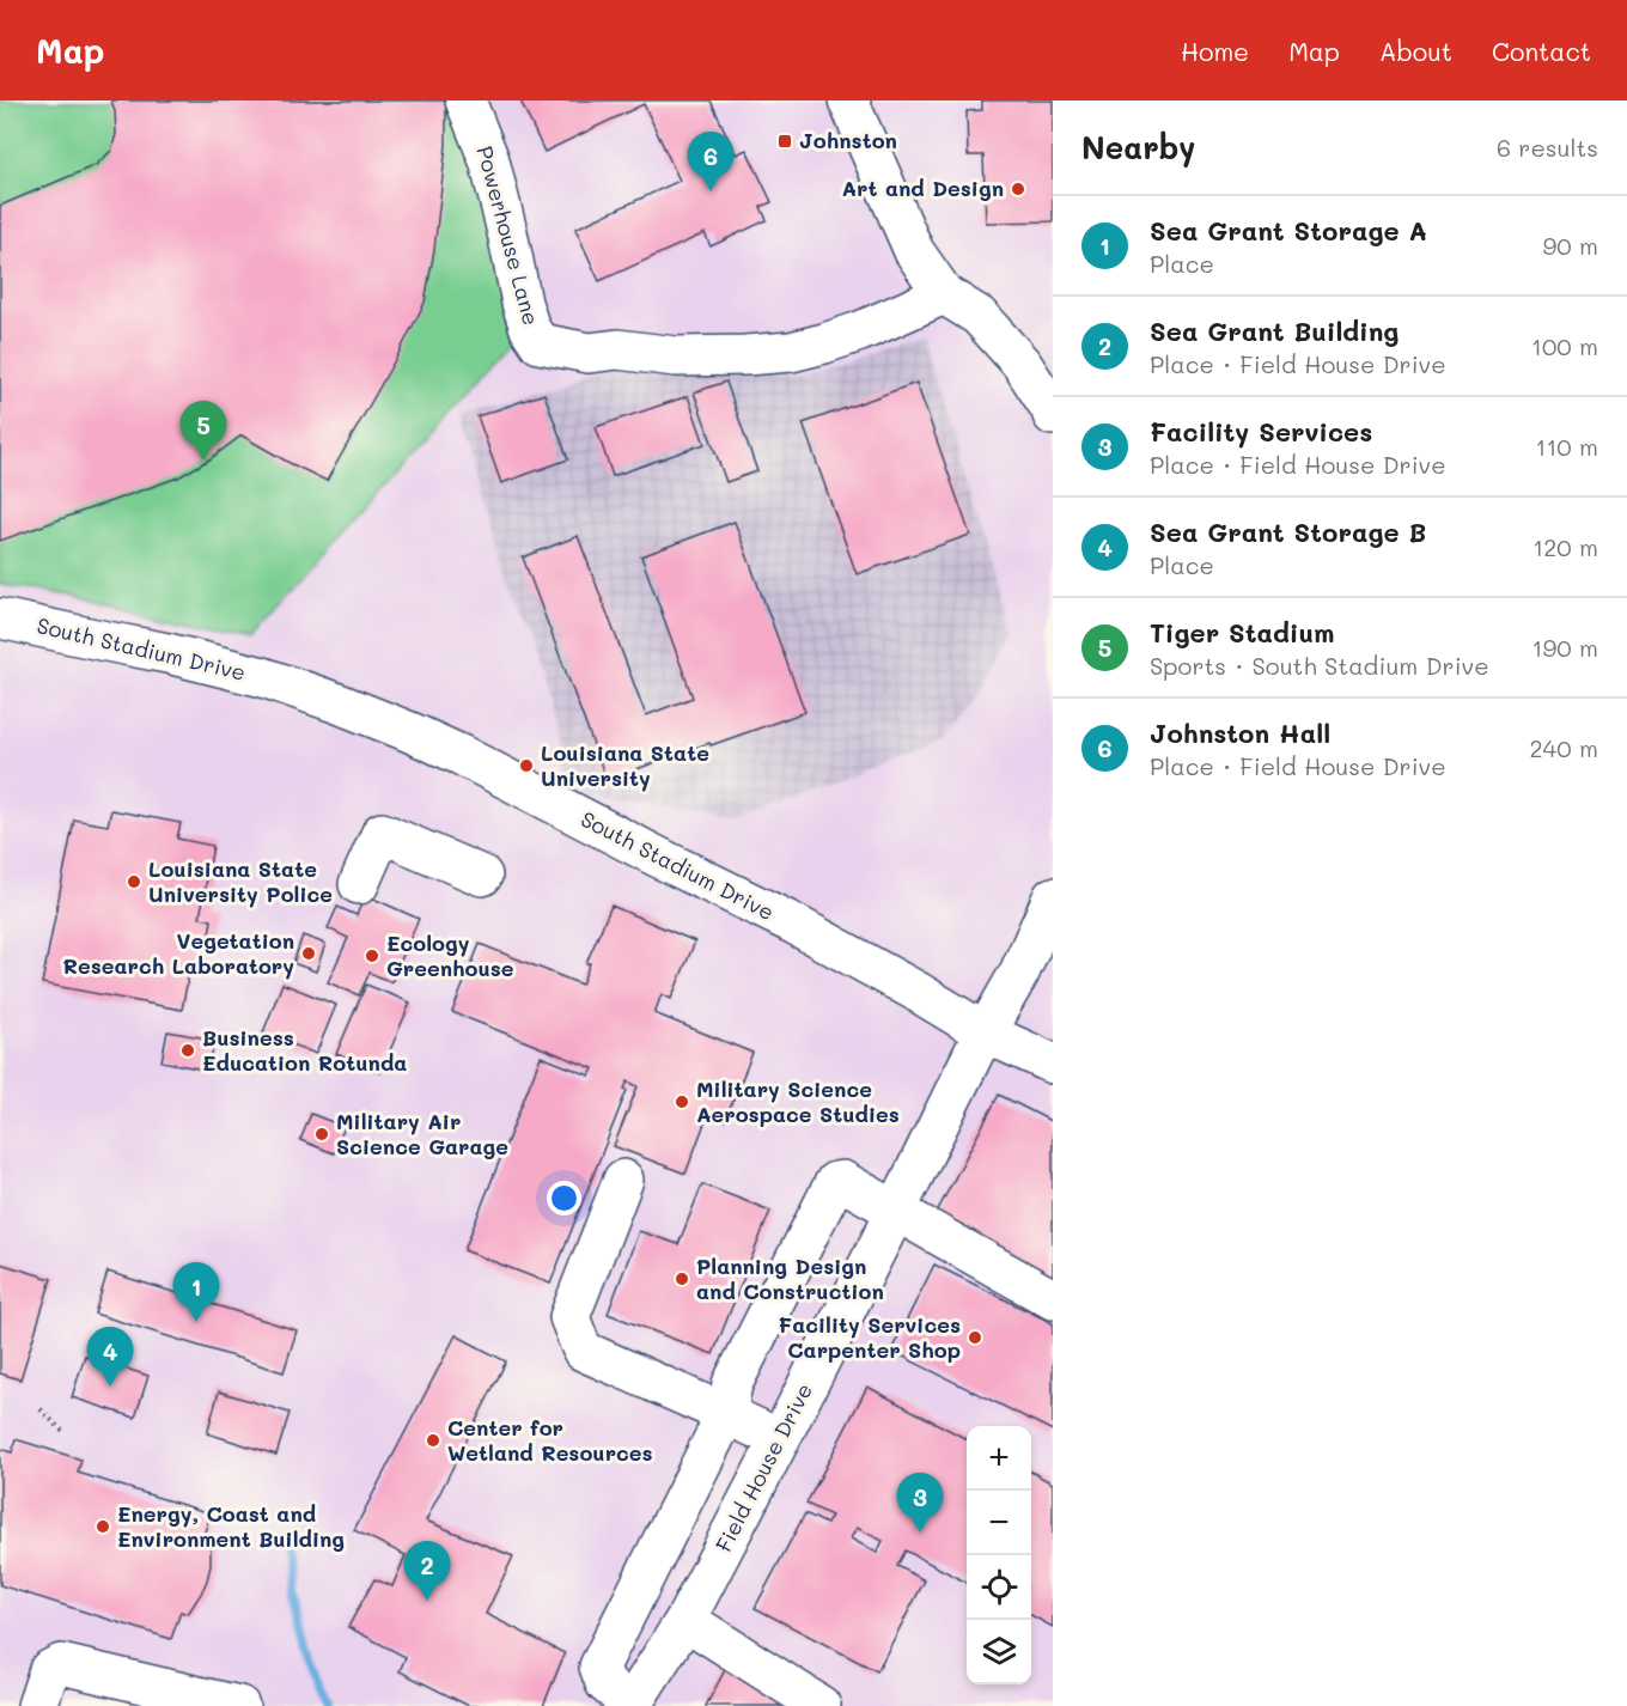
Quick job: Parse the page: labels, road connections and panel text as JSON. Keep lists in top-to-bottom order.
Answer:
{
  "streets": {
    "street": ["Powerhouse Lane", "South Stadium Drive", "Field House Drive"]
  },
  "crossings": [
    ["South Stadium Drive", "Field House Drive"]
  ],
  "places": {
    "transit": ["Johnston"],
    "other": [
      "Art and Design",
      "Louisiana State University",
      "Louisiana State University Police",
      "Vegetation Research Laboratory",
      "Ecology Greenhouse",
      "Business Education Rotunda",
      "Military Science Aerospace Studies",
      "Military Air Science Garage",
      "Planning Design and Construction",
      "Facility Services Carpenter Shop",
      "Center for Wetland Resources",
      "Energy, Coast and Environment Building"
    ]
  },
  "page": {
    "header": "Map",
    "nav": [
      "Home",
      "Map",
      "About",
      "Contact"
    ],
    "heading": ["Nearby", "6 results"],
    "pins": [
      "6",
      "5",
      "1",
      "4",
      "3",
      "2"
    ],
    "list": [
      {
        "mark": "1",
        "name": "Sea Grant Storage A",
        "note": "Place",
        "value": "90 m"
      },
      {
        "mark": "2",
        "name": "Sea Grant Building",
        "note": "Place · Field House Drive",
        "value": "100 m"
      },
      {
        "mark": "3",
        "name": "Facility Services",
        "note": "Place · Field House Drive",
        "value": "110 m"
      },
      {
        "mark": "4",
        "name": "Sea Grant Storage B",
        "note": "Place",
        "value": "120 m"
      },
      {
        "mark": "5",
        "name": "Tiger Stadium",
        "note": "Sports · South Stadium Drive",
        "value": "190 m"
      },
      {
        "mark": "6",
        "name": "Johnston Hall",
        "note": "Place · Field House Drive",
        "value": "240 m"
      }
    ],
    "map_buttons": ["+", "−"]
  }
}
